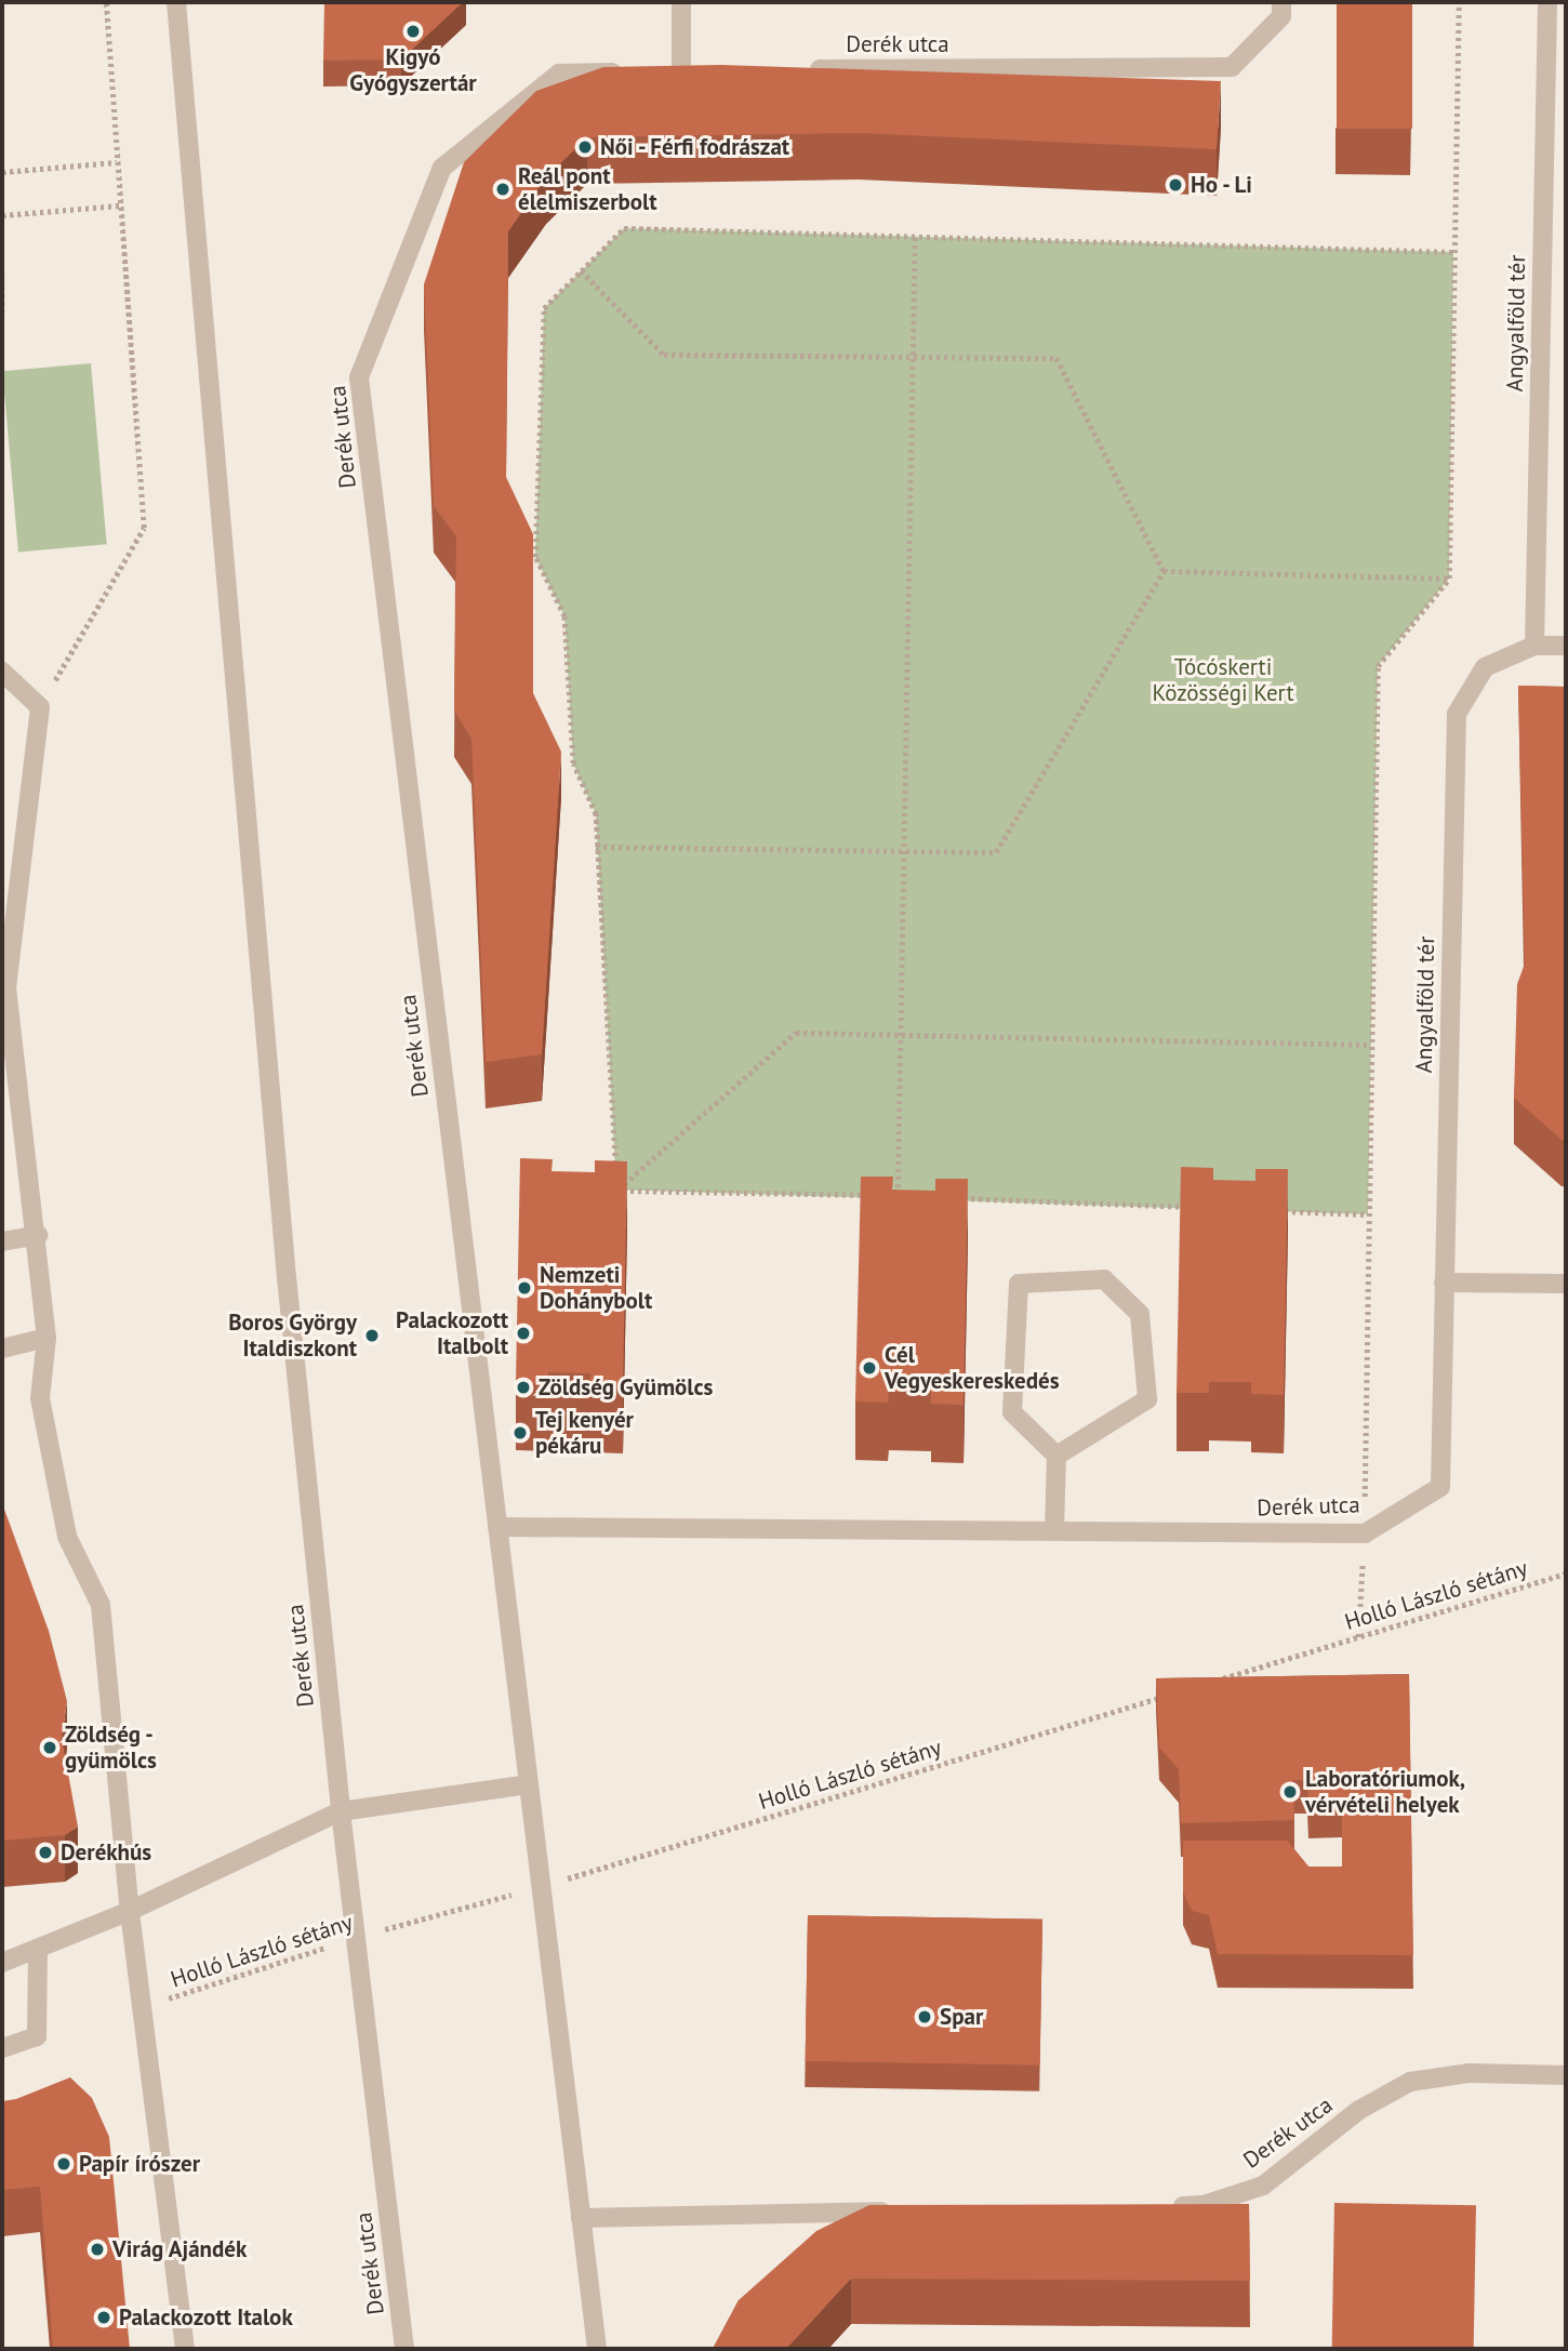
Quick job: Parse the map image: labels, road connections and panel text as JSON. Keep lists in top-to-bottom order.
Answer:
{
  "streets": {
    "street": ["Derék utca", "Angyalföld tér"],
    "path": ["Holló László sétány"]
  },
  "crossings": [
    ["Derék utca", "Angyalföld tér"],
    ["Derék utca", "Holló László sétány"]
  ],
  "parks": ["Tócóskerti Közösségi Kert"],
  "places": [
    "Kigyó Gyógyszertár",
    "Női - Férfi fodrászat",
    "Ho - Li",
    "Reál pont élelmiszerbolt",
    "Nemzeti Dohánybolt",
    "Palackozott Italbolt",
    "Boros György Italdiszkont",
    "Cél Vegyeskereskedés",
    "Zöldség Gyümölcs",
    "Tej kenyér pékáru",
    "Zöldség - gyümölcs",
    "Laboratóriumok, vérvételi helyek",
    "Derékhús",
    "Spar",
    "Papír írószer",
    "Virág Ajándék",
    "Palackozott Italok"
  ]
}
